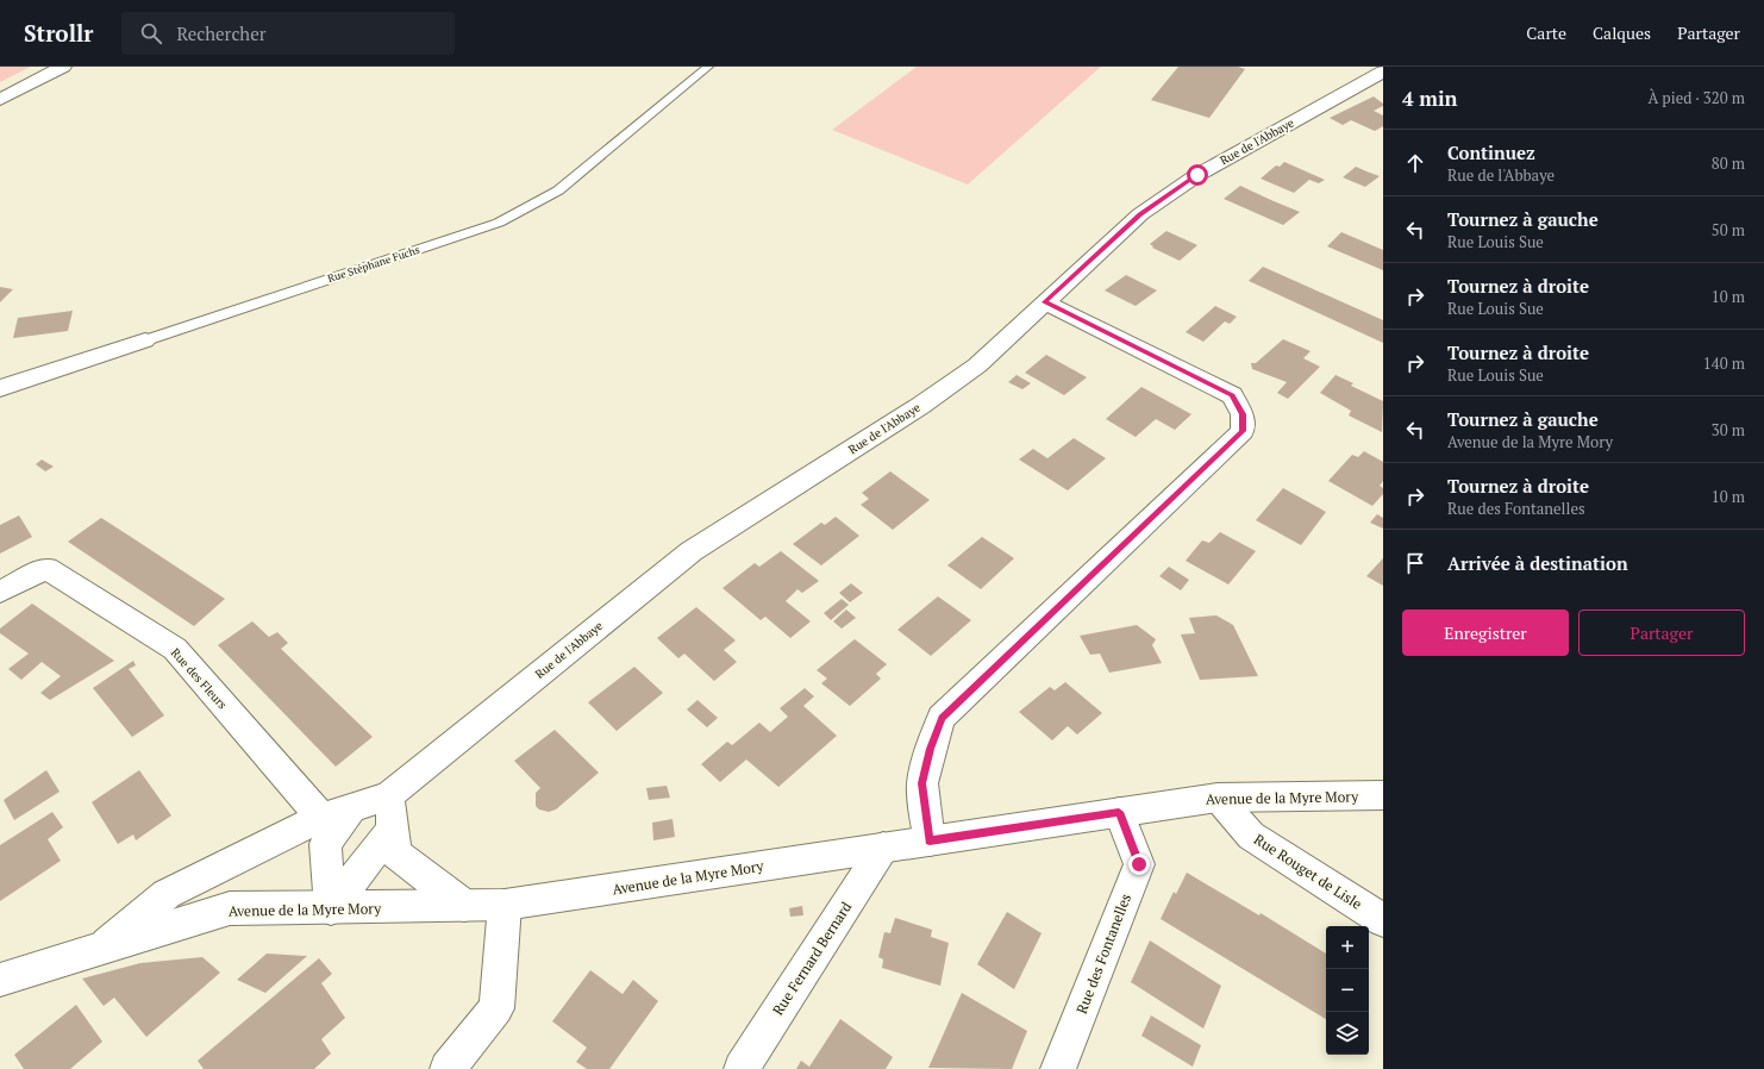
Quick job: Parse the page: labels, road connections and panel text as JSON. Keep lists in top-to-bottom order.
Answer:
{
  "streets": {
    "street": [
      "Rue de l'Abbaye",
      "Rue Stéphane Fuchs",
      "Rue des Fleurs",
      "Avenue de la Myre Mory",
      "Rue Rouget de Lisle",
      "Rue des Fontanelles",
      "Rue Fernard Bernard"
    ]
  },
  "crossings": [
    ["Rue de l'Abbaye", "Rue des Fleurs"],
    ["Rue de l'Abbaye", "Avenue de la Myre Mory"],
    ["Avenue de la Myre Mory", "Rue Rouget de Lisle"],
    ["Avenue de la Myre Mory", "Rue des Fontanelles"],
    ["Avenue de la Myre Mory", "Rue Fernard Bernard"]
  ],
  "page": {
    "header": "Strollr",
    "search": "Rechercher",
    "nav": ["Carte", "Calques", "Partager"],
    "heading": ["4 min", "À pied · 320 m"],
    "list": [
      ["Continuez", "Rue de l'Abbaye", "80 m"],
      ["Tournez à gauche", "Rue Louis Sue", "50 m"],
      ["Tournez à droite", "Rue Louis Sue", "10 m"],
      ["Tournez à droite", "Rue Louis Sue", "140 m"],
      ["Tournez à gauche", "Avenue de la Myre Mory", "30 m"],
      ["Tournez à droite", "Rue des Fontanelles", "10 m"],
      "Arrivée à destination"
    ],
    "buttons": ["Enregistrer", "Partager"],
    "map_buttons": ["+", "−"]
  }
}
